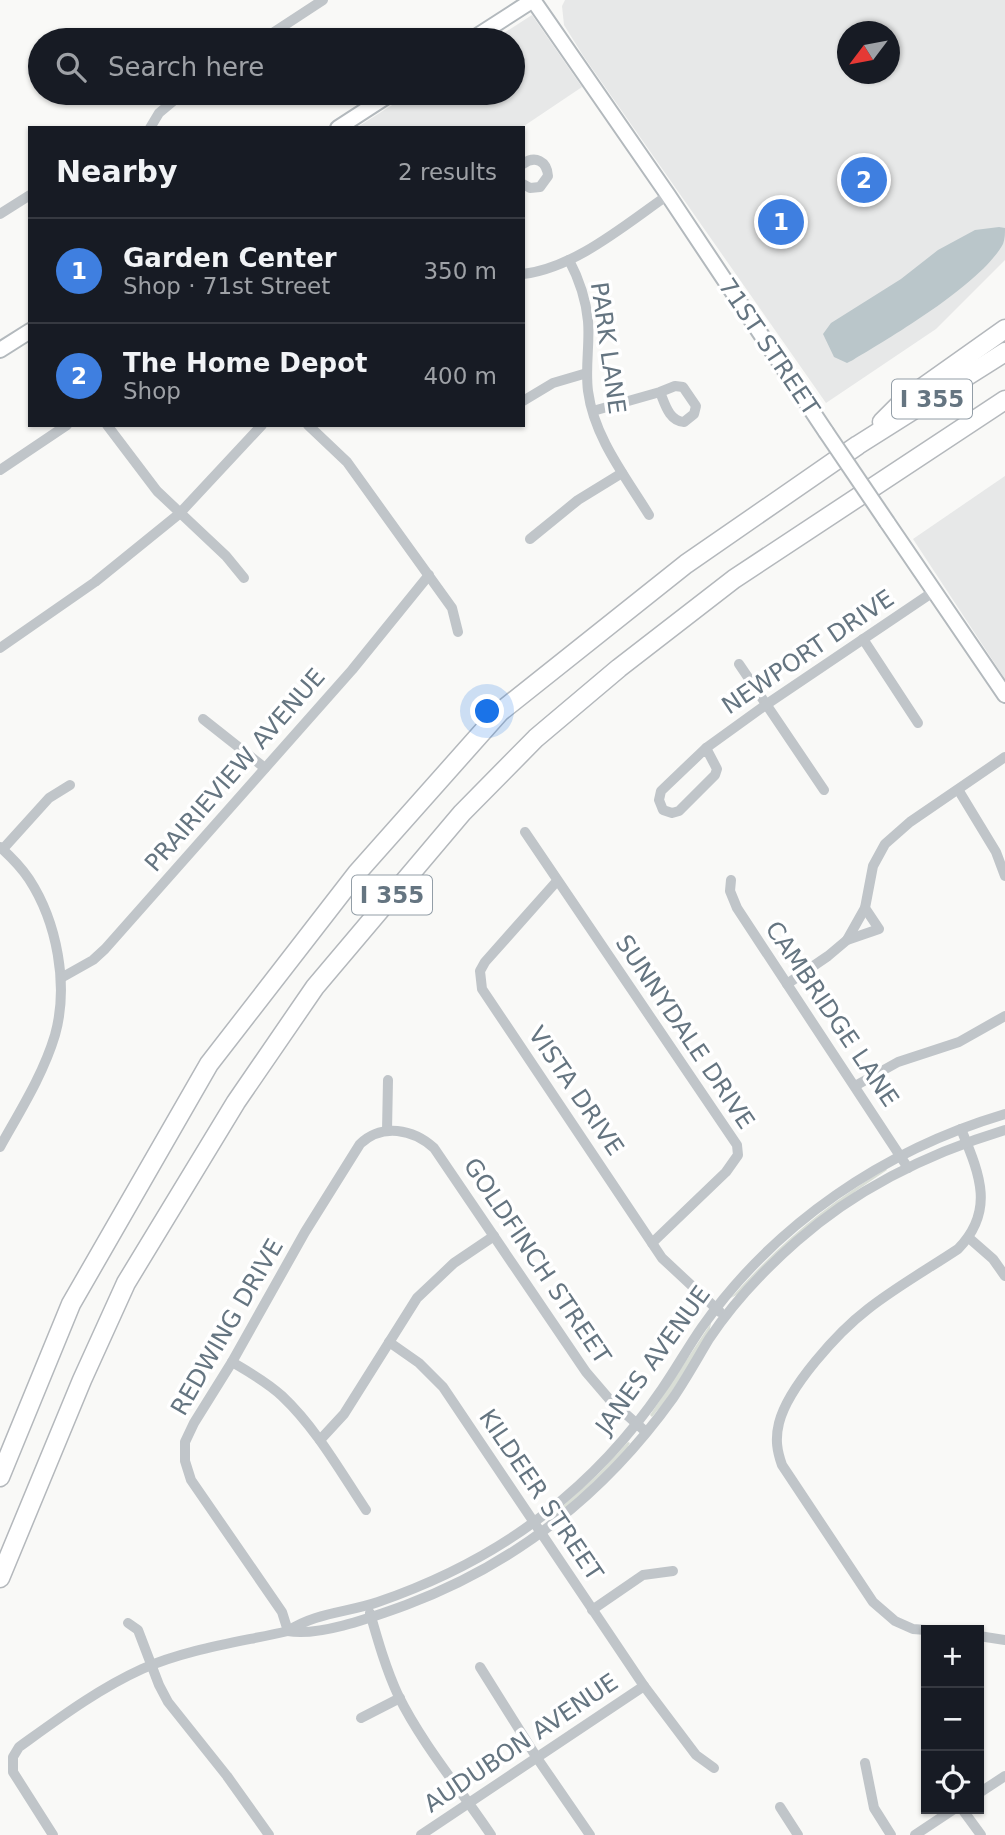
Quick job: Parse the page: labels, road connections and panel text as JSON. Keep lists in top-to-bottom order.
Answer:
{
  "streets": {
    "highway": ["I 355"],
    "street": [
      "71ST STREET",
      "PARK LANE",
      "NEWPORT DRIVE",
      "PRAIRIEVIEW AVENUE",
      "CAMBRIDGE LANE",
      "SUNNYDALE DRIVE",
      "VISTA DRIVE",
      "GOLDFINCH STREET",
      "REDWING DRIVE",
      "JANES AVENUE",
      "KILDEER STREET",
      "AUDUBON AVENUE"
    ]
  },
  "crossings": [
    ["71ST STREET", "NEWPORT DRIVE"],
    ["CAMBRIDGE LANE", "JANES AVENUE"],
    ["SUNNYDALE DRIVE", "VISTA DRIVE"],
    ["VISTA DRIVE", "JANES AVENUE"],
    ["GOLDFINCH STREET", "REDWING DRIVE"],
    ["GOLDFINCH STREET", "JANES AVENUE"],
    ["REDWING DRIVE", "JANES AVENUE"],
    ["JANES AVENUE", "KILDEER STREET"],
    ["KILDEER STREET", "AUDUBON AVENUE"]
  ],
  "north": "bottom left",
  "page": {
    "search": "Search here",
    "heading": ["Nearby", "2 results"],
    "pins": ["2", "1"],
    "list": [
      {
        "mark": "1",
        "name": "Garden Center",
        "note": "Shop · 71st Street",
        "value": "350 m"
      },
      {
        "mark": "2",
        "name": "The Home Depot",
        "note": "Shop",
        "value": "400 m"
      }
    ],
    "map_buttons": ["+", "−"]
  }
}
